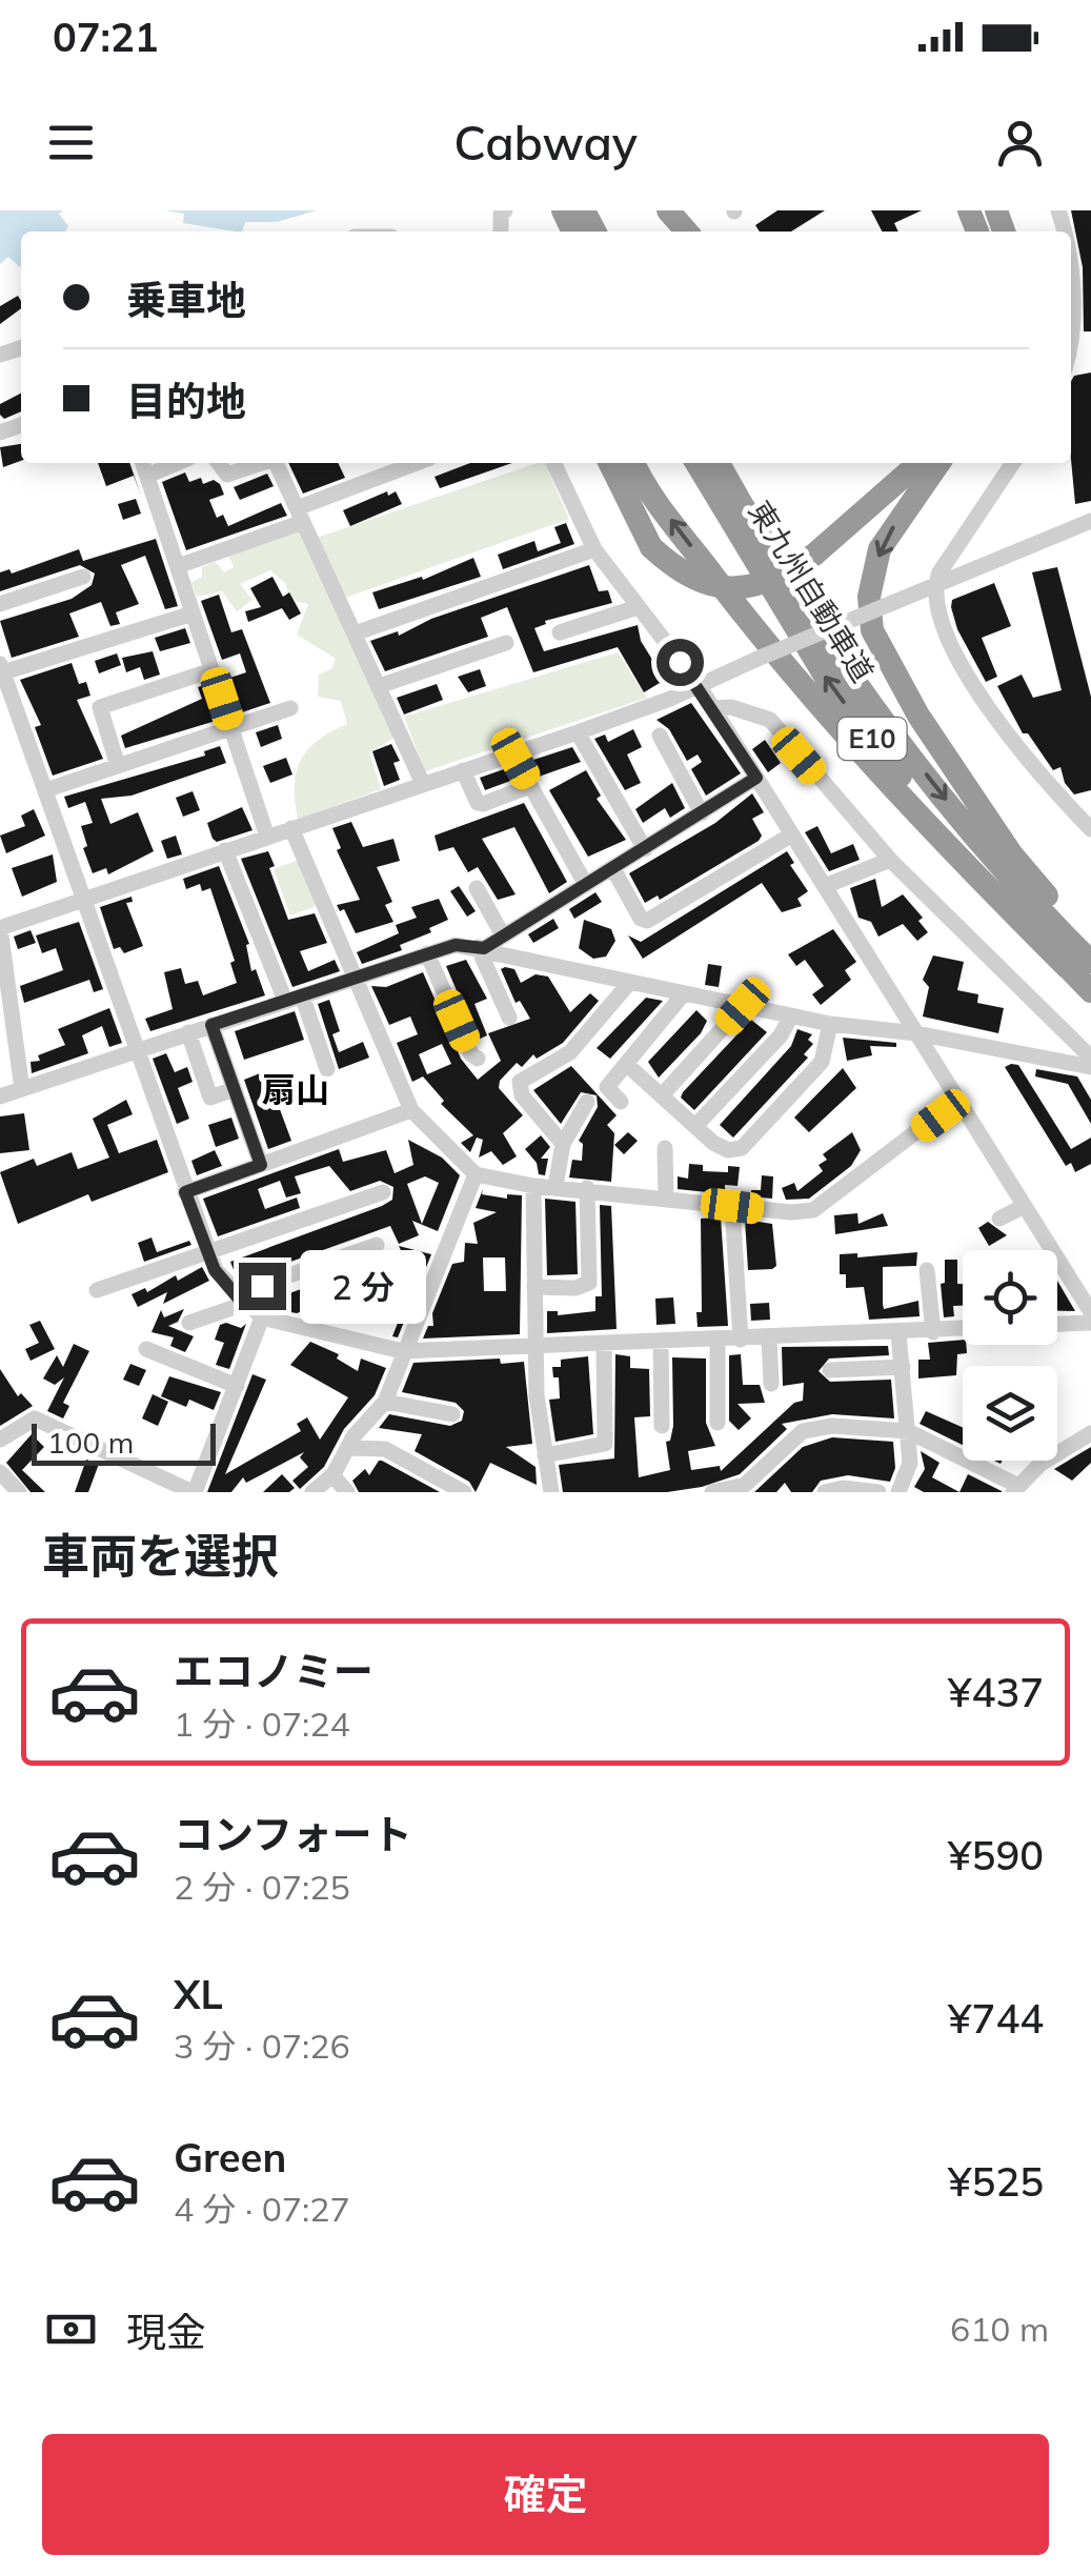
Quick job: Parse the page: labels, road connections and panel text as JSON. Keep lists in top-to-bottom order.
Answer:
{
  "streets": {
    "highway": ["東九州自動車道", "E10"]
  },
  "districts": ["扇山"],
  "scale_bar": "100 m",
  "page": {
    "status": "07:21",
    "header": "Cabway",
    "banner": ["乗車地", "目的地"],
    "bubble": "2 分",
    "scale": "100 m",
    "heading": "車両を選択",
    "list": [
      {
        "name": "エコノミー",
        "note": "1 分 · 07:24",
        "value": "¥437"
      },
      {
        "name": "コンフォート",
        "note": "2 分 · 07:25",
        "value": "¥590"
      },
      {
        "name": "XL",
        "note": "3 分 · 07:26",
        "value": "¥744"
      },
      {
        "name": "Green",
        "note": "4 分 · 07:27",
        "value": "¥525"
      }
    ],
    "pay": ["現金", "610 m"],
    "buttons": "確定"
  }
}
